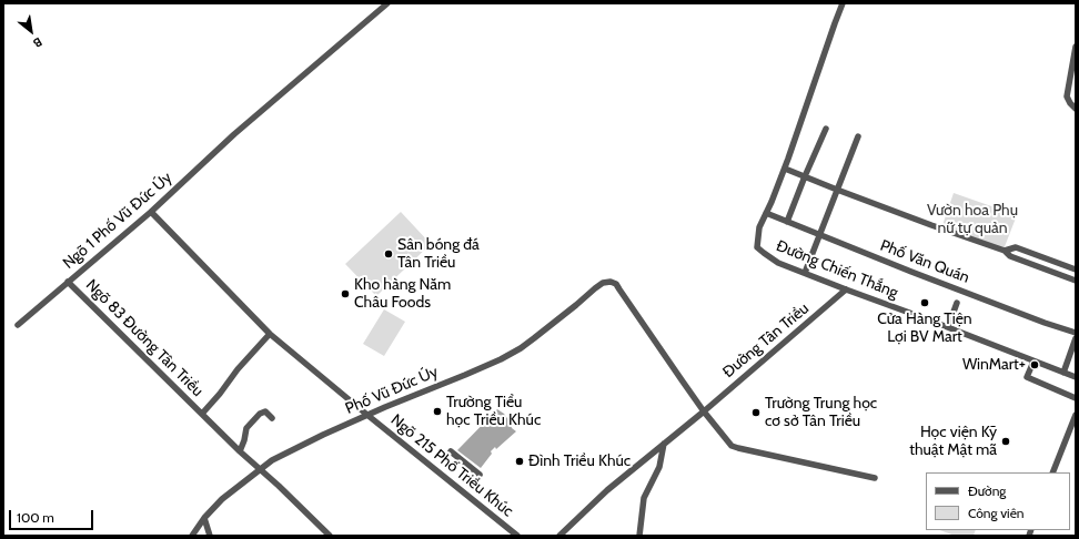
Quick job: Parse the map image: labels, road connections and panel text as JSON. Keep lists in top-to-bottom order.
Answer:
{
  "streets": {
    "street": [
      "Ngõ 1 Phố Vũ Đức Úy",
      "Phố Văn Quán",
      "Đường Chiến Thắng",
      "Ngõ 83 Đường Tân Triều",
      "Đường Tân Triều",
      "Phố Vũ Đức Úy",
      "Ngõ 215 Phố Triều Khúc"
    ]
  },
  "crossings": [
    ["Ngõ 1 Phố Vũ Đức Úy", "Ngõ 83 Đường Tân Triều"],
    ["Ngõ 1 Phố Vũ Đức Úy", "Ngõ 215 Phố Triều Khúc"],
    ["Phố Văn Quán", "Đường Chiến Thắng"],
    ["Đường Chiến Thắng", "Đường Tân Triều"],
    ["Ngõ 83 Đường Tân Triều", "Phố Vũ Đức Úy"],
    ["Ngõ 83 Đường Tân Triều", "Ngõ 215 Phố Triều Khúc"],
    ["Đường Tân Triều", "Phố Vũ Đức Úy"],
    ["Phố Vũ Đức Úy", "Ngõ 215 Phố Triều Khúc"]
  ],
  "parks": ["Vườn hoa Phụ nữ tự quản"],
  "places": [
    "Sân bóng đá Tân Triều",
    "Kho hàng Năm Châu Foods",
    "Cửa Hàng Tiện Lợi BV Mart",
    "WinMart+",
    "Trường Tiểu học Triều Khúc",
    "Trường Trung học cơ sở Tân Triều",
    "Học viện Kỹ thuật Mật mã",
    "Đình Triều Khúc"
  ],
  "legend": ["Đường", "Công viên"],
  "scale_bar": "100 m",
  "north": "bottom right"
}
